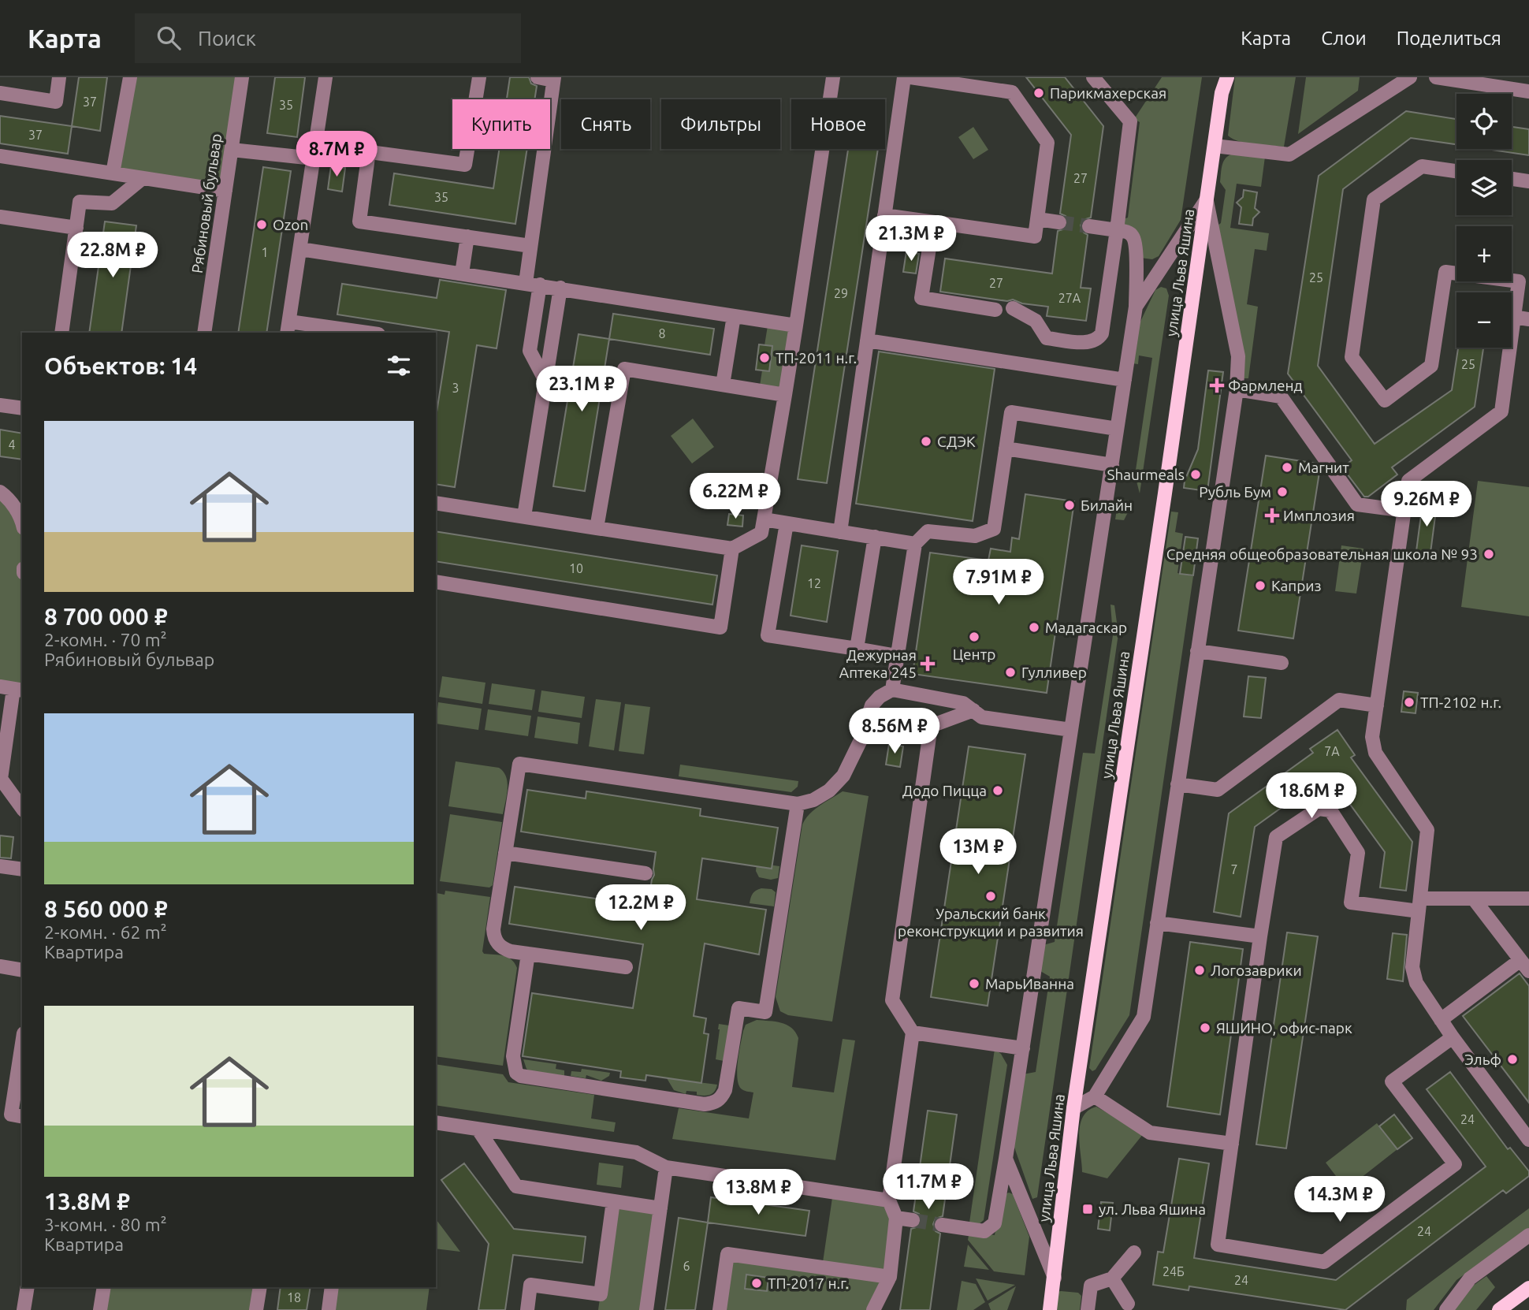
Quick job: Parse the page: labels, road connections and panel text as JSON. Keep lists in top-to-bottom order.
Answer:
{
  "streets": {
    "main road": ["улица Льва Яшина"],
    "street": ["Рябиновый бульвар"]
  },
  "places": {
    "other": [
      "Парикмахерская",
      "Ozon",
      "ТП-2011 н.г.",
      "СДЭК",
      "Магнит",
      "Shaurmeals",
      "Рубль Бум",
      "Билайн",
      "Средняя общеобразовательная школа № 93",
      "Каприз",
      "Мадагаскар",
      "Центр",
      "Гулливер",
      "ТП-2102 н.г.",
      "Додо Пицца",
      "Уральский банк реконструкции и развития",
      "Логозаврики",
      "МарьИванна",
      "ЯШИНО, офис-парк",
      "Эльф",
      "ТП-2017 н.г."
    ],
    "health": ["Фармленд", "Имплозия", "Дежурная Аптека 245"],
    "transit": ["ул. Льва Яшина"]
  },
  "house_numbers": [
    "37",
    "35",
    "37",
    "27",
    "35",
    "1",
    "25",
    "27",
    "29",
    "27А",
    "8",
    "25",
    "3",
    "4",
    "10",
    "12",
    "7А",
    "7",
    "24",
    "24",
    "6",
    "24Б",
    "24",
    "18"
  ],
  "page": {
    "header": "Карта",
    "search": "Поиск",
    "nav": ["Карта", "Слои", "Поделиться"],
    "map_buttons": ["+", "−"],
    "chip": [
      "Купить",
      "Снять",
      "Фильтры",
      "Новое"
    ],
    "price": [
      "8.7M ₽",
      "21.3M ₽",
      "22.8M ₽",
      "23.1M ₽",
      "6.22M ₽",
      "9.26M ₽",
      "7.91M ₽",
      "8.56M ₽",
      "18.6M ₽",
      "13M ₽",
      "12.2M ₽",
      "11.7M ₽",
      "13.8M ₽",
      "14.3M ₽"
    ],
    "heading": "Объектов: 14",
    "list": [
      {
        "name": "8 700 000 ₽",
        "note": "2-комн. · 70 m² · Рябиновый бульвар"
      },
      {
        "name": "8 560 000 ₽",
        "note": "2-комн. · 62 m² · Квартира"
      },
      {
        "name": "13.8M ₽",
        "note": "3-комн. · 80 m² · Квартира"
      }
    ]
  }
}
